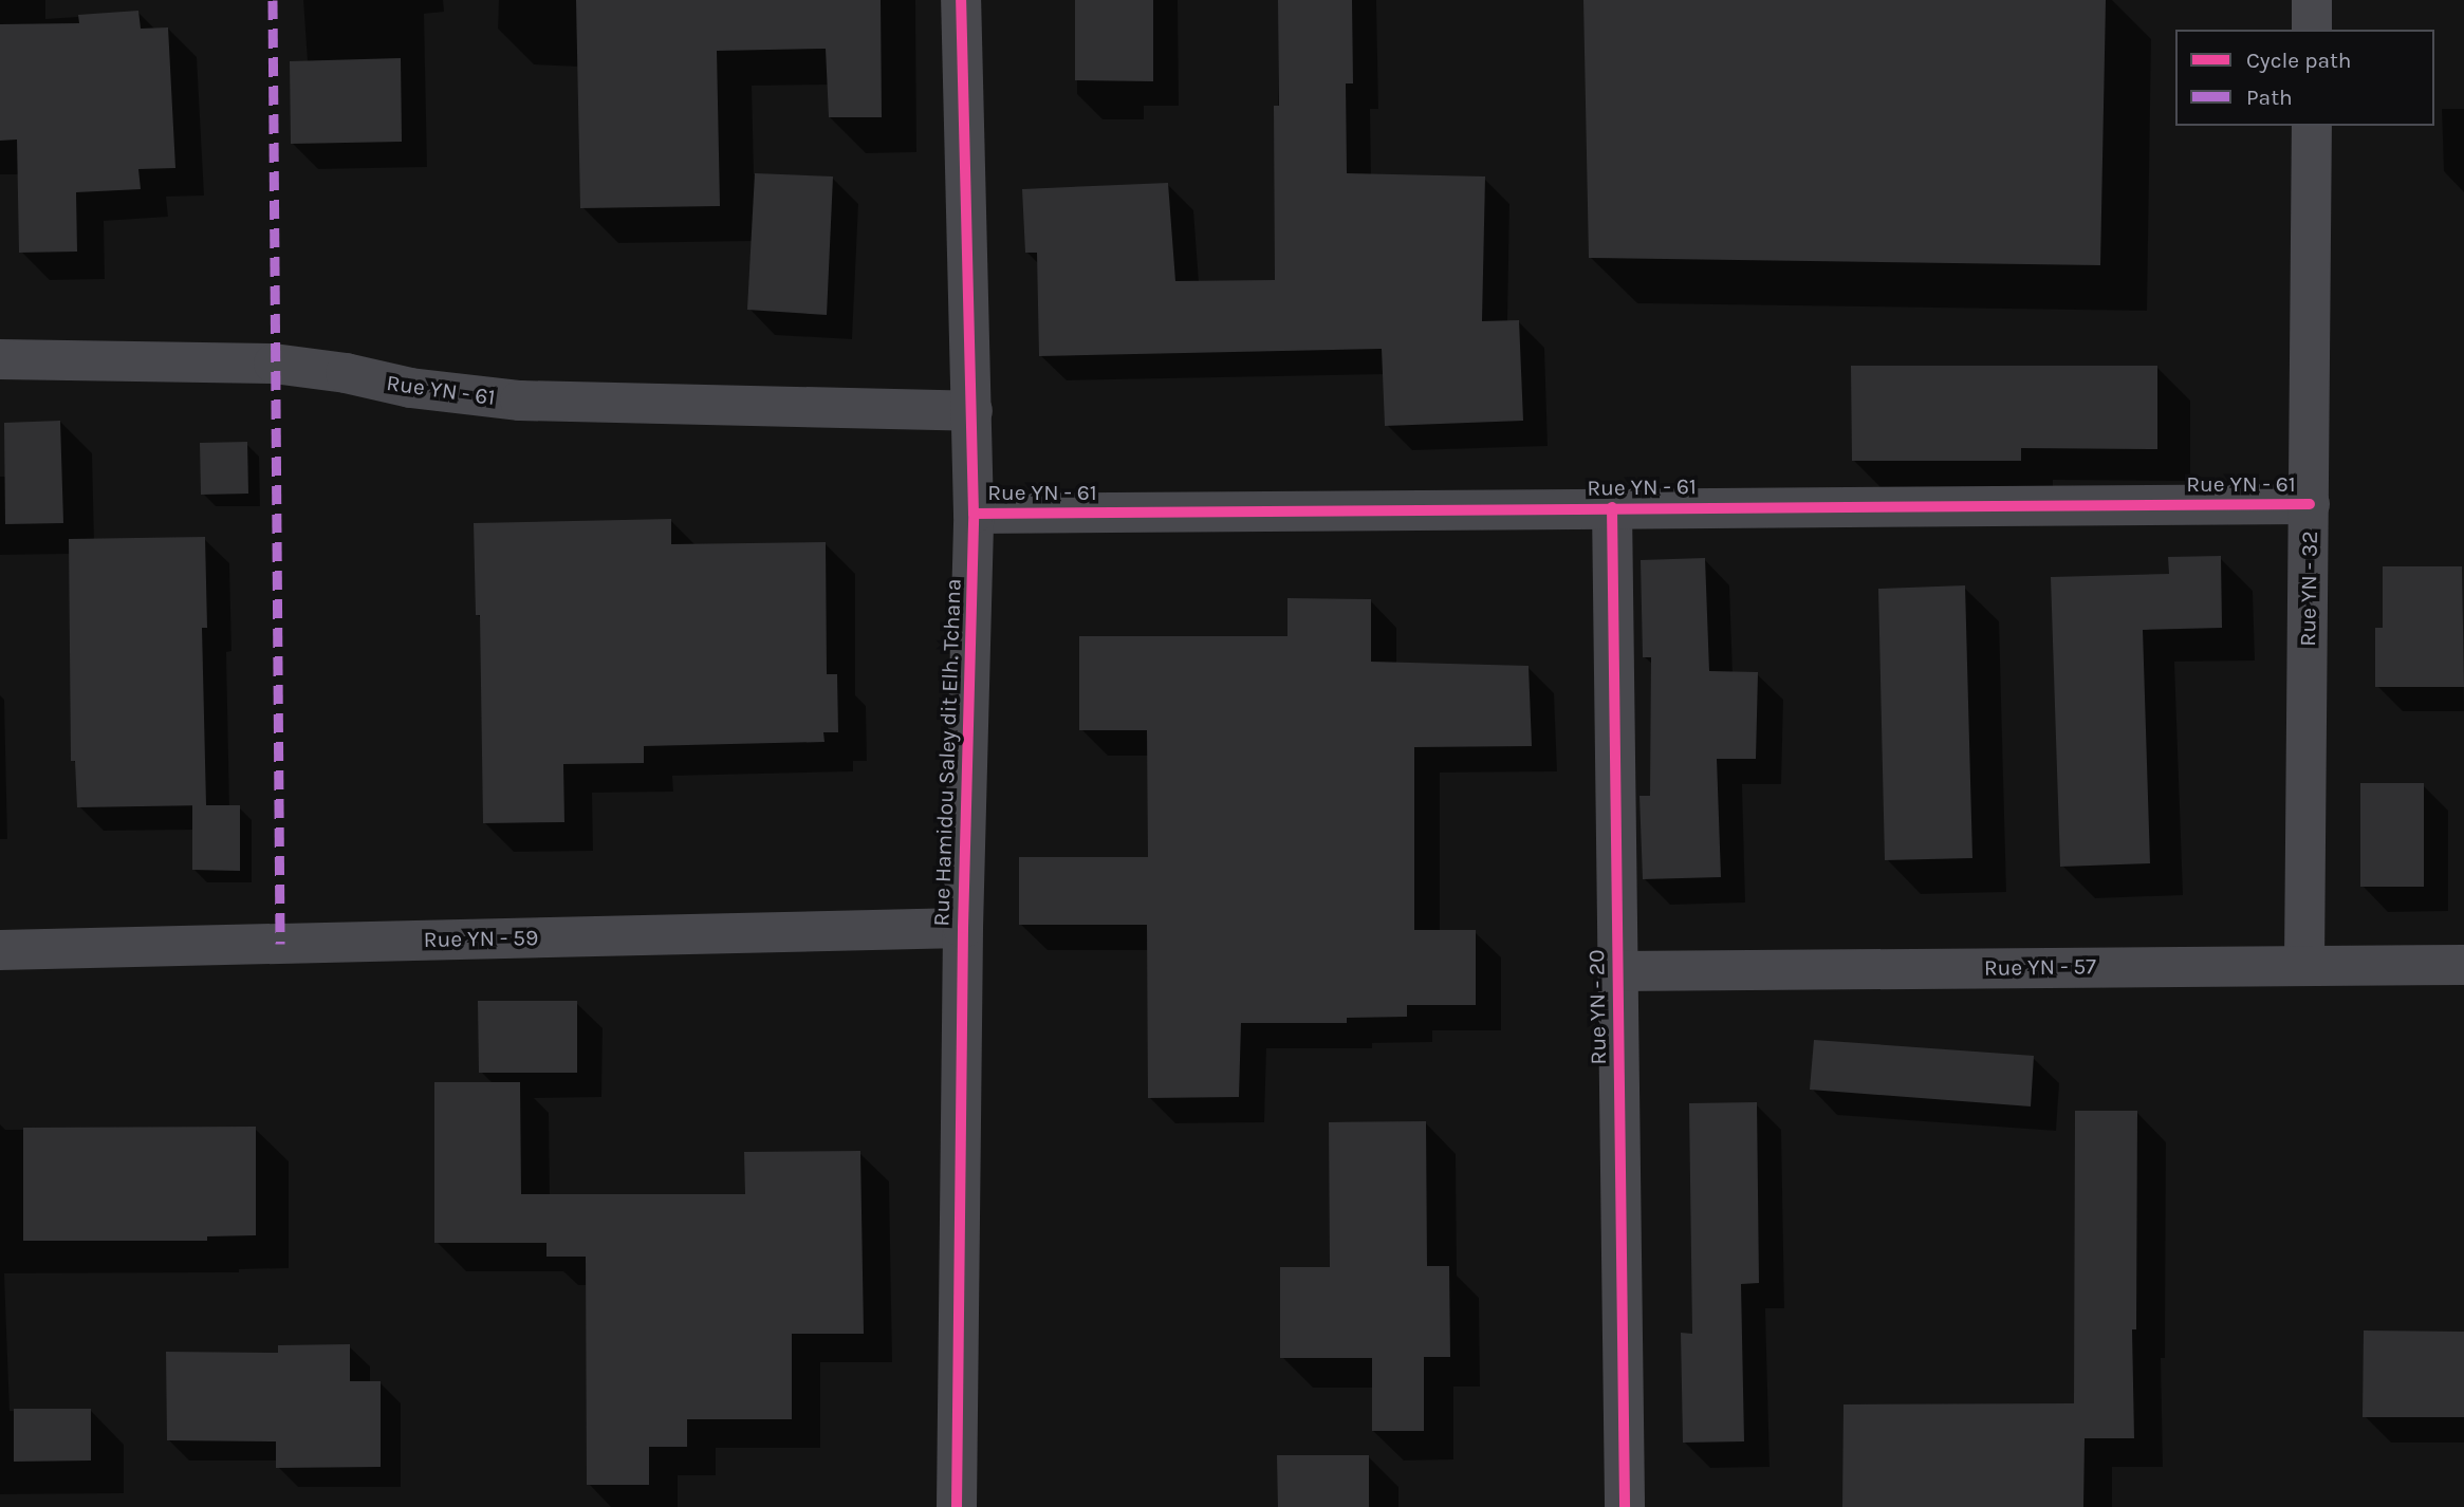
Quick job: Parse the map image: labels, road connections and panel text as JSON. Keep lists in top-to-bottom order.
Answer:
{
  "streets": {
    "street": [
      "Rue YN - 61",
      "Rue YN - 32",
      "Rue Hamidou Saley dit Elh. Tchana",
      "Rue YN - 59",
      "Rue YN - 57",
      "Rue YN - 20"
    ]
  },
  "crossings": [
    ["Rue YN - 61", "Rue YN - 32"],
    ["Rue YN - 61", "Rue Hamidou Saley dit Elh. Tchana"],
    ["Rue YN - 61", "Rue YN - 20"],
    ["Rue YN - 32", "Rue YN - 57"],
    ["Rue Hamidou Saley dit Elh. Tchana", "Rue YN - 59"],
    ["Rue YN - 57", "Rue YN - 20"]
  ],
  "legend": ["Cycle path", "Path"]
}
